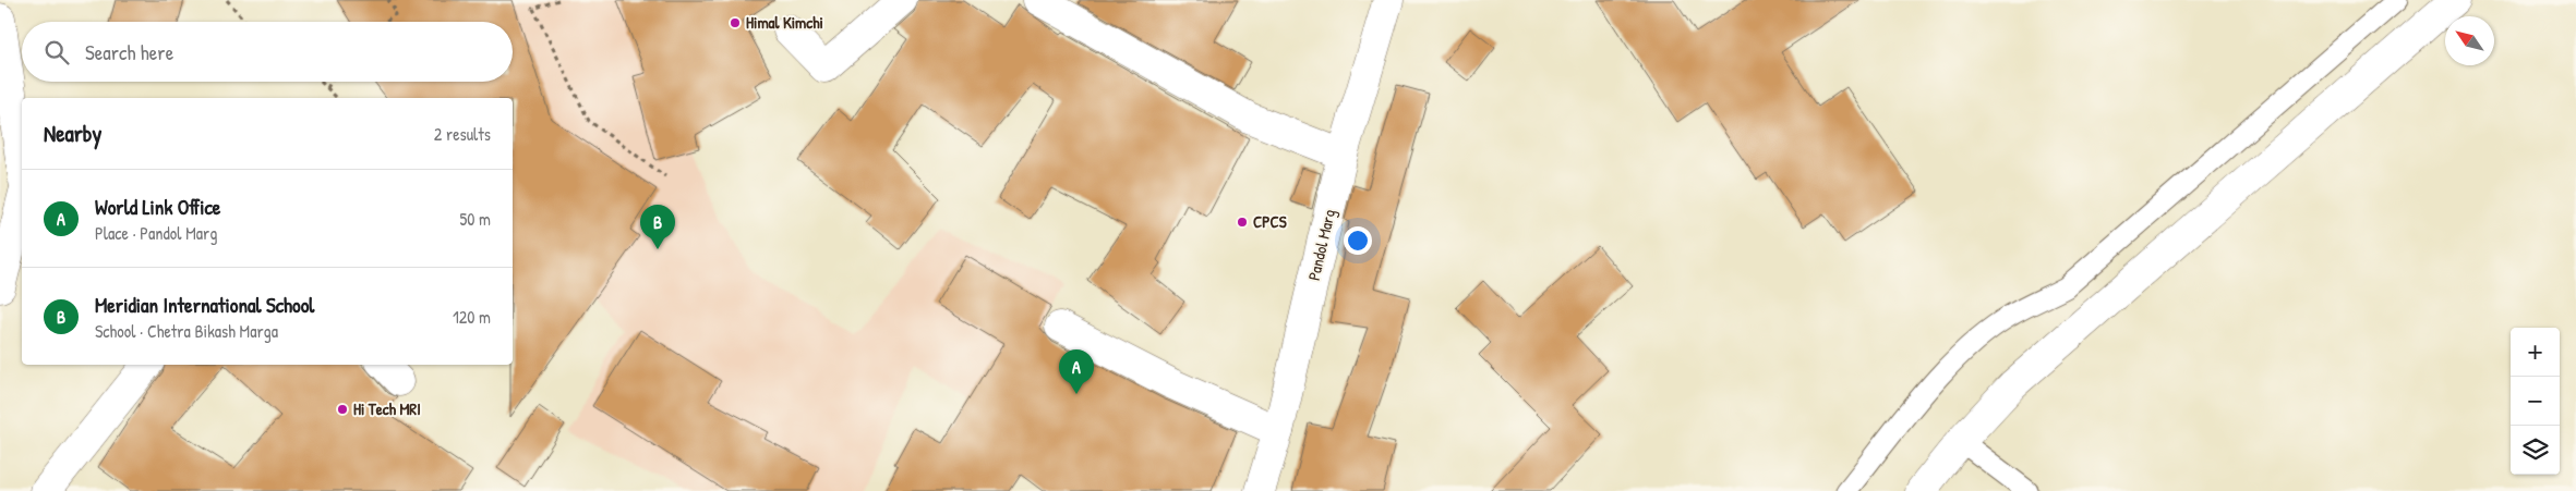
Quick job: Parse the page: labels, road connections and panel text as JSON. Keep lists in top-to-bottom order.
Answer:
{
  "streets": {
    "street": ["Pandol Marg"]
  },
  "places": ["Himal Kimchi", "CPCS", "Hi Tech MRI"],
  "north": "top left",
  "page": {
    "search": "Search here",
    "heading": ["Nearby", "2 results"],
    "list": [
      {
        "mark": "A",
        "name": "World Link Office",
        "note": "Place · Pandol Marg",
        "value": "50 m"
      },
      {
        "mark": "B",
        "name": "Meridian International School",
        "note": "School · Chetra Bikash Marga",
        "value": "120 m"
      }
    ],
    "pins": ["B", "A"],
    "map_buttons": ["+", "−"]
  }
}
